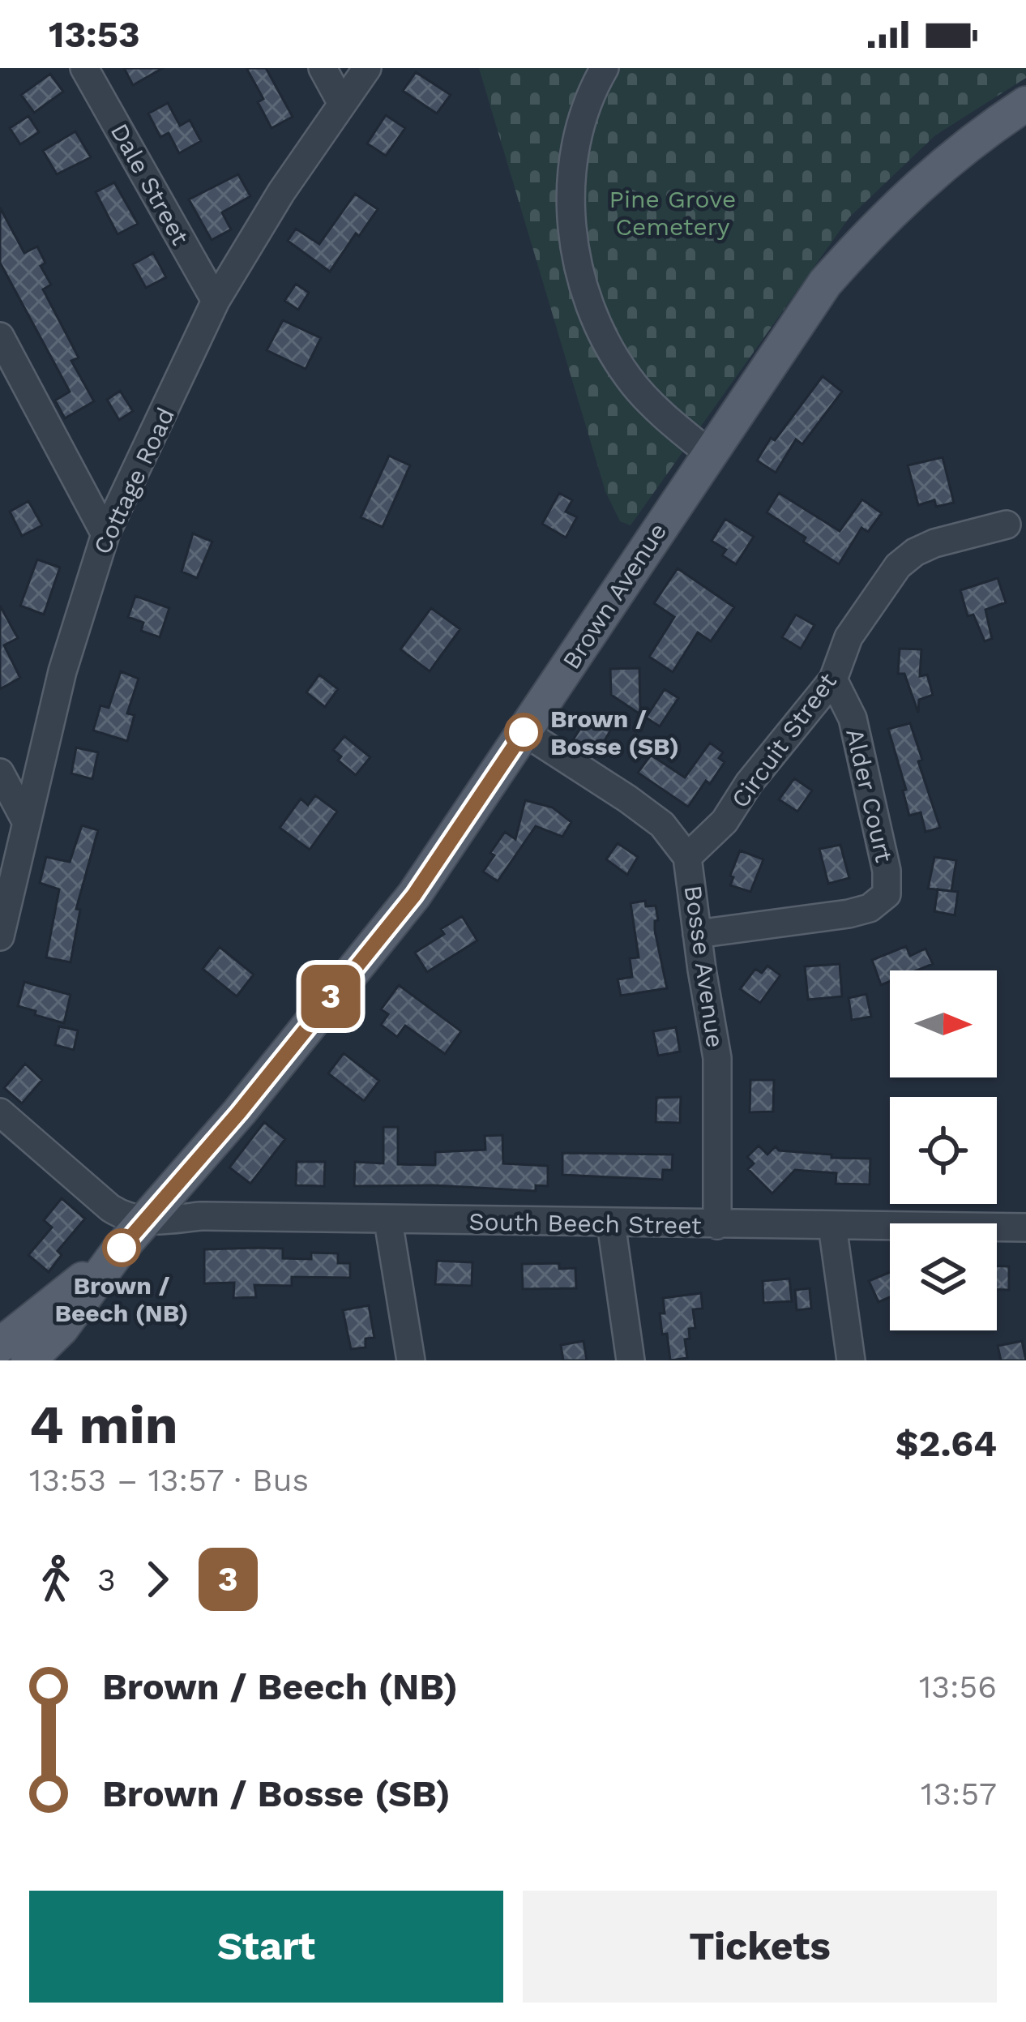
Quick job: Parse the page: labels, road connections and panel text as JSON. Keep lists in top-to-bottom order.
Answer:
{
  "streets": {
    "main road": ["Brown Avenue"],
    "street": [
      "Dale Street",
      "Cottage Road",
      "Circuit Street",
      "Alder Court",
      "Bosse Avenue",
      "South Beech Street"
    ]
  },
  "crossings": [
    ["Dale Street", "Cottage Road"],
    ["Brown Avenue", "Bosse Avenue"],
    ["Brown Avenue", "South Beech Street"],
    ["Circuit Street", "Alder Court"],
    ["Circuit Street", "Bosse Avenue"],
    ["Alder Court", "Bosse Avenue"],
    ["Bosse Avenue", "South Beech Street"]
  ],
  "parks": ["Pine Grove Cemetery"],
  "places": ["Brown / Bosse (SB)", "Brown / Beech (NB)"],
  "lines": ["bus line 3"],
  "north": "right",
  "page": {
    "status": "13:53",
    "on_map": "3",
    "heading": ["4 min", "13:53 – 13:57 · Bus", "$2.64"],
    "legs": ["3", "3"],
    "list": [
      {
        "name": "Brown / Beech (NB)",
        "value": "13:56"
      },
      {
        "name": "Brown / Bosse (SB)",
        "value": "13:57"
      }
    ],
    "buttons": ["Start", "Tickets"]
  }
}
